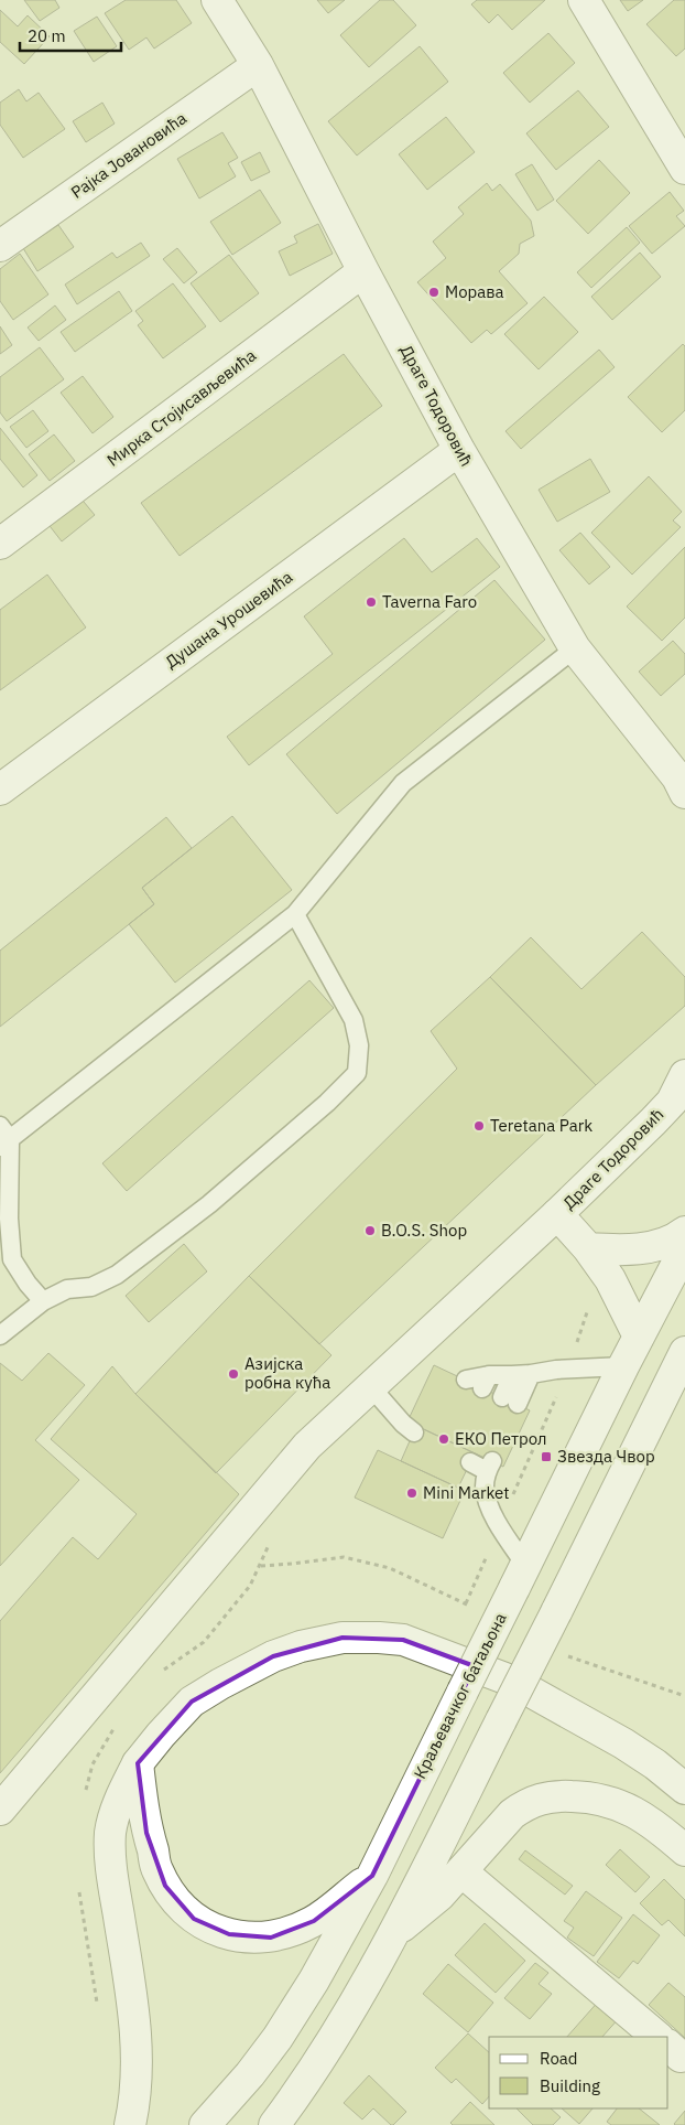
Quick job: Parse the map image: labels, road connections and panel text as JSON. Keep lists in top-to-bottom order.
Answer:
{
  "streets": {
    "street": [
      "Рајка Јовановића",
      "Драге Тодоровић",
      "Мирка Стојисављевића",
      "Душана Урошевића",
      "Краљевачког батаљона"
    ]
  },
  "crossings": [
    ["Рајка Јовановића", "Драге Тодоровић"],
    ["Драге Тодоровић", "Мирка Стојисављевића"],
    ["Драге Тодоровић", "Душана Урошевића"]
  ],
  "places": {
    "other": [
      "Морава",
      "Taverna Faro",
      "Teretana Park",
      "B.O.S. Shop",
      "Азијска робна кућа",
      "ЕКО Петрол",
      "Mini Market"
    ],
    "transit": ["Звезда Чвор"]
  },
  "legend": ["Road", "Building"],
  "scale_bar": "20 m"
}
